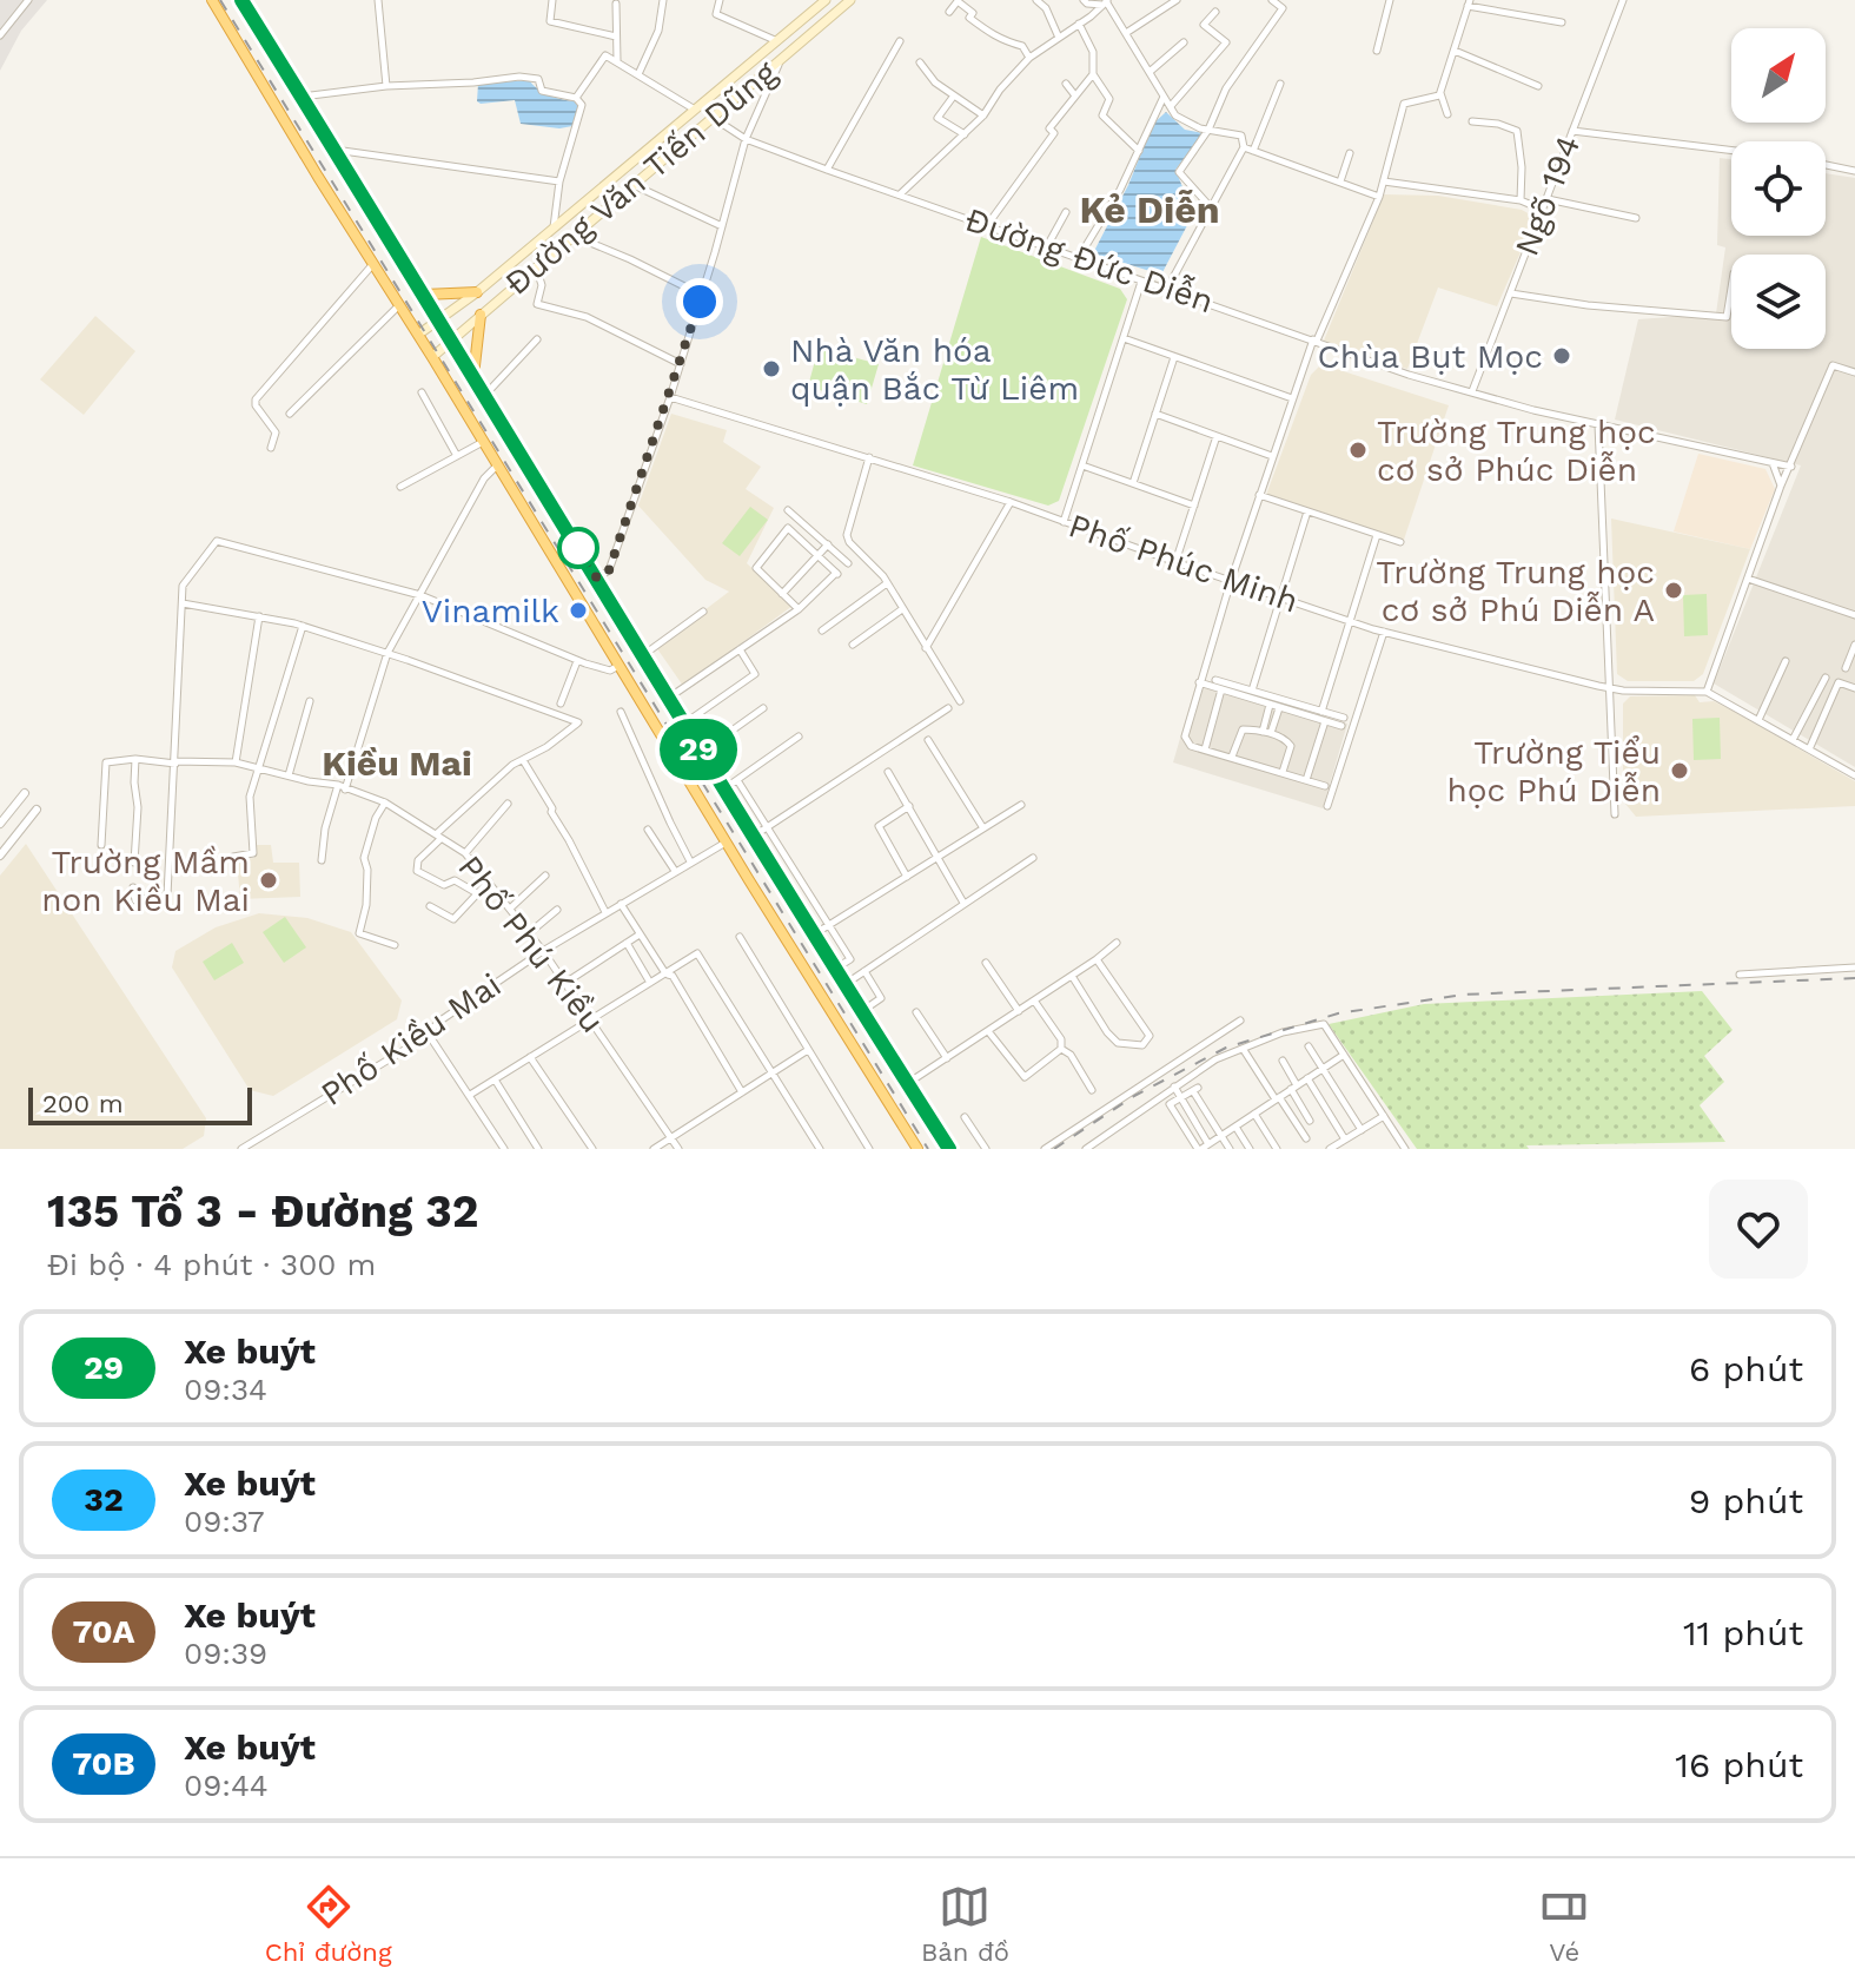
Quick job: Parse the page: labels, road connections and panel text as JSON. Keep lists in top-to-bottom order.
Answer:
{
  "streets": {
    "main road": ["Đường Văn Tiến Dũng"],
    "street": [
      "Ngõ 194",
      "Đường Đức Diễn",
      "Phố Phúc Minh",
      "Phố Phú Kiều",
      "Phố Kiều Mai"
    ]
  },
  "crossings": [
    ["Đường Văn Tiến Dũng", "Đường Đức Diễn"],
    ["Ngõ 194", "Đường Đức Diễn"],
    ["Phố Phú Kiều", "Phố Kiều Mai"]
  ],
  "districts": ["Kẻ Diễn", "Kiều Mai"],
  "places": [
    "Chùa Bụt Mọc",
    "Nhà Văn hóa quận Bắc Từ Liêm",
    "Trường Trung học cơ sở Phúc Diễn",
    "Trường Trung học cơ sở Phú Diễn A",
    "Vinamilk",
    "Trường Tiểu học Phú Diễn",
    "Trường Mầm non Kiều Mai"
  ],
  "lines": ["bus line 29"],
  "scale_bar": "200 m",
  "north": "top right",
  "page": {
    "on_map": "29",
    "scale": "200 m",
    "heading": ["135 Tổ 3 - Đường 32", "Đi bộ · 4 phút · 300 m"],
    "list": [
      {
        "mark": "29",
        "name": "Xe buýt",
        "note": "09:34",
        "value": "6 phút"
      },
      {
        "mark": "32",
        "name": "Xe buýt",
        "note": "09:37",
        "value": "9 phút"
      },
      {
        "mark": "70A",
        "name": "Xe buýt",
        "note": "09:39",
        "value": "11 phút"
      },
      {
        "mark": "70B",
        "name": "Xe buýt",
        "note": "09:44",
        "value": "16 phút"
      }
    ],
    "tabs": ["Chỉ đường", "Bản đồ", "Vé"]
  }
}
